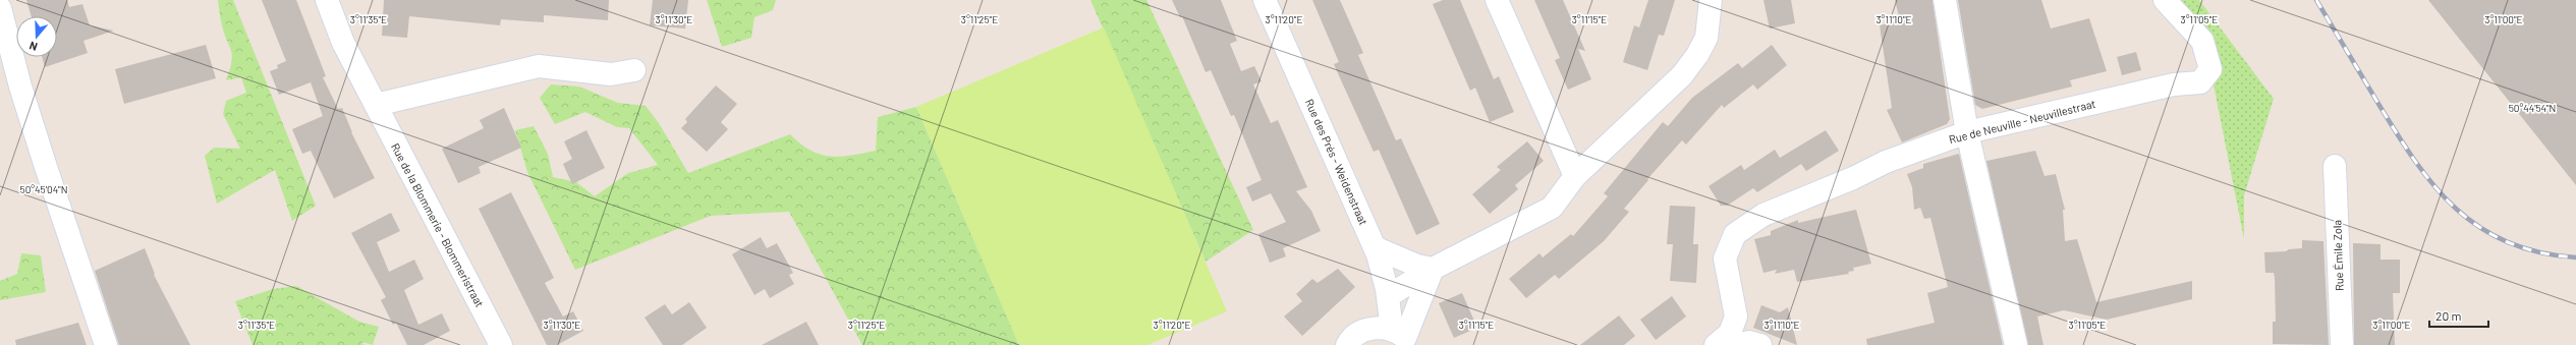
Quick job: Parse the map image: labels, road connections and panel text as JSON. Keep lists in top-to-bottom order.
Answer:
{
  "streets": {
    "street": [
      "Rue de Neuville - Neuvillestraat",
      "Rue des Prés - Weidenstraat",
      "Rue de la Blommerie - Blommeristraat",
      "Rue Émile Zola"
    ]
  },
  "scale_bar": "20 m",
  "north": "bottom",
  "coordinates": [
    "3°11'35\"E",
    "3°11'20\"E",
    "3°11'15\"E",
    "3°11'10\"E",
    "3°11'00\"E",
    "3°11'30\"E",
    "3°11'25\"E",
    "3°11'05\"E",
    "50°44'54\"N",
    "50°45'04\"N"
  ]
}
